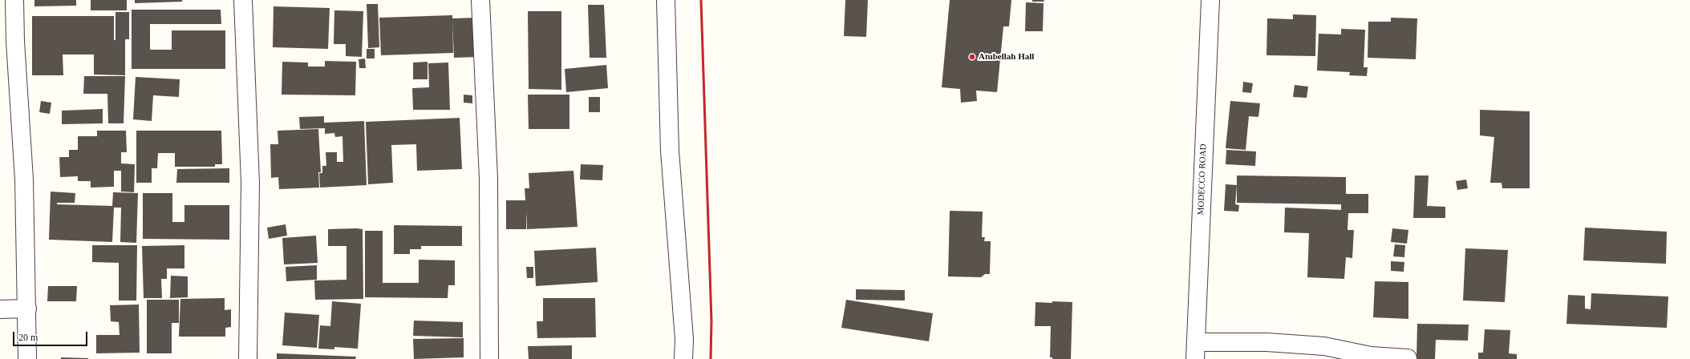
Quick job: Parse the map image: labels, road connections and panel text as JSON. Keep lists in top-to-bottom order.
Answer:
{
  "streets": {
    "street": ["MODECCO ROAD"]
  },
  "places": ["Atubellah Hall"],
  "scale_bar": "20 m"
}
